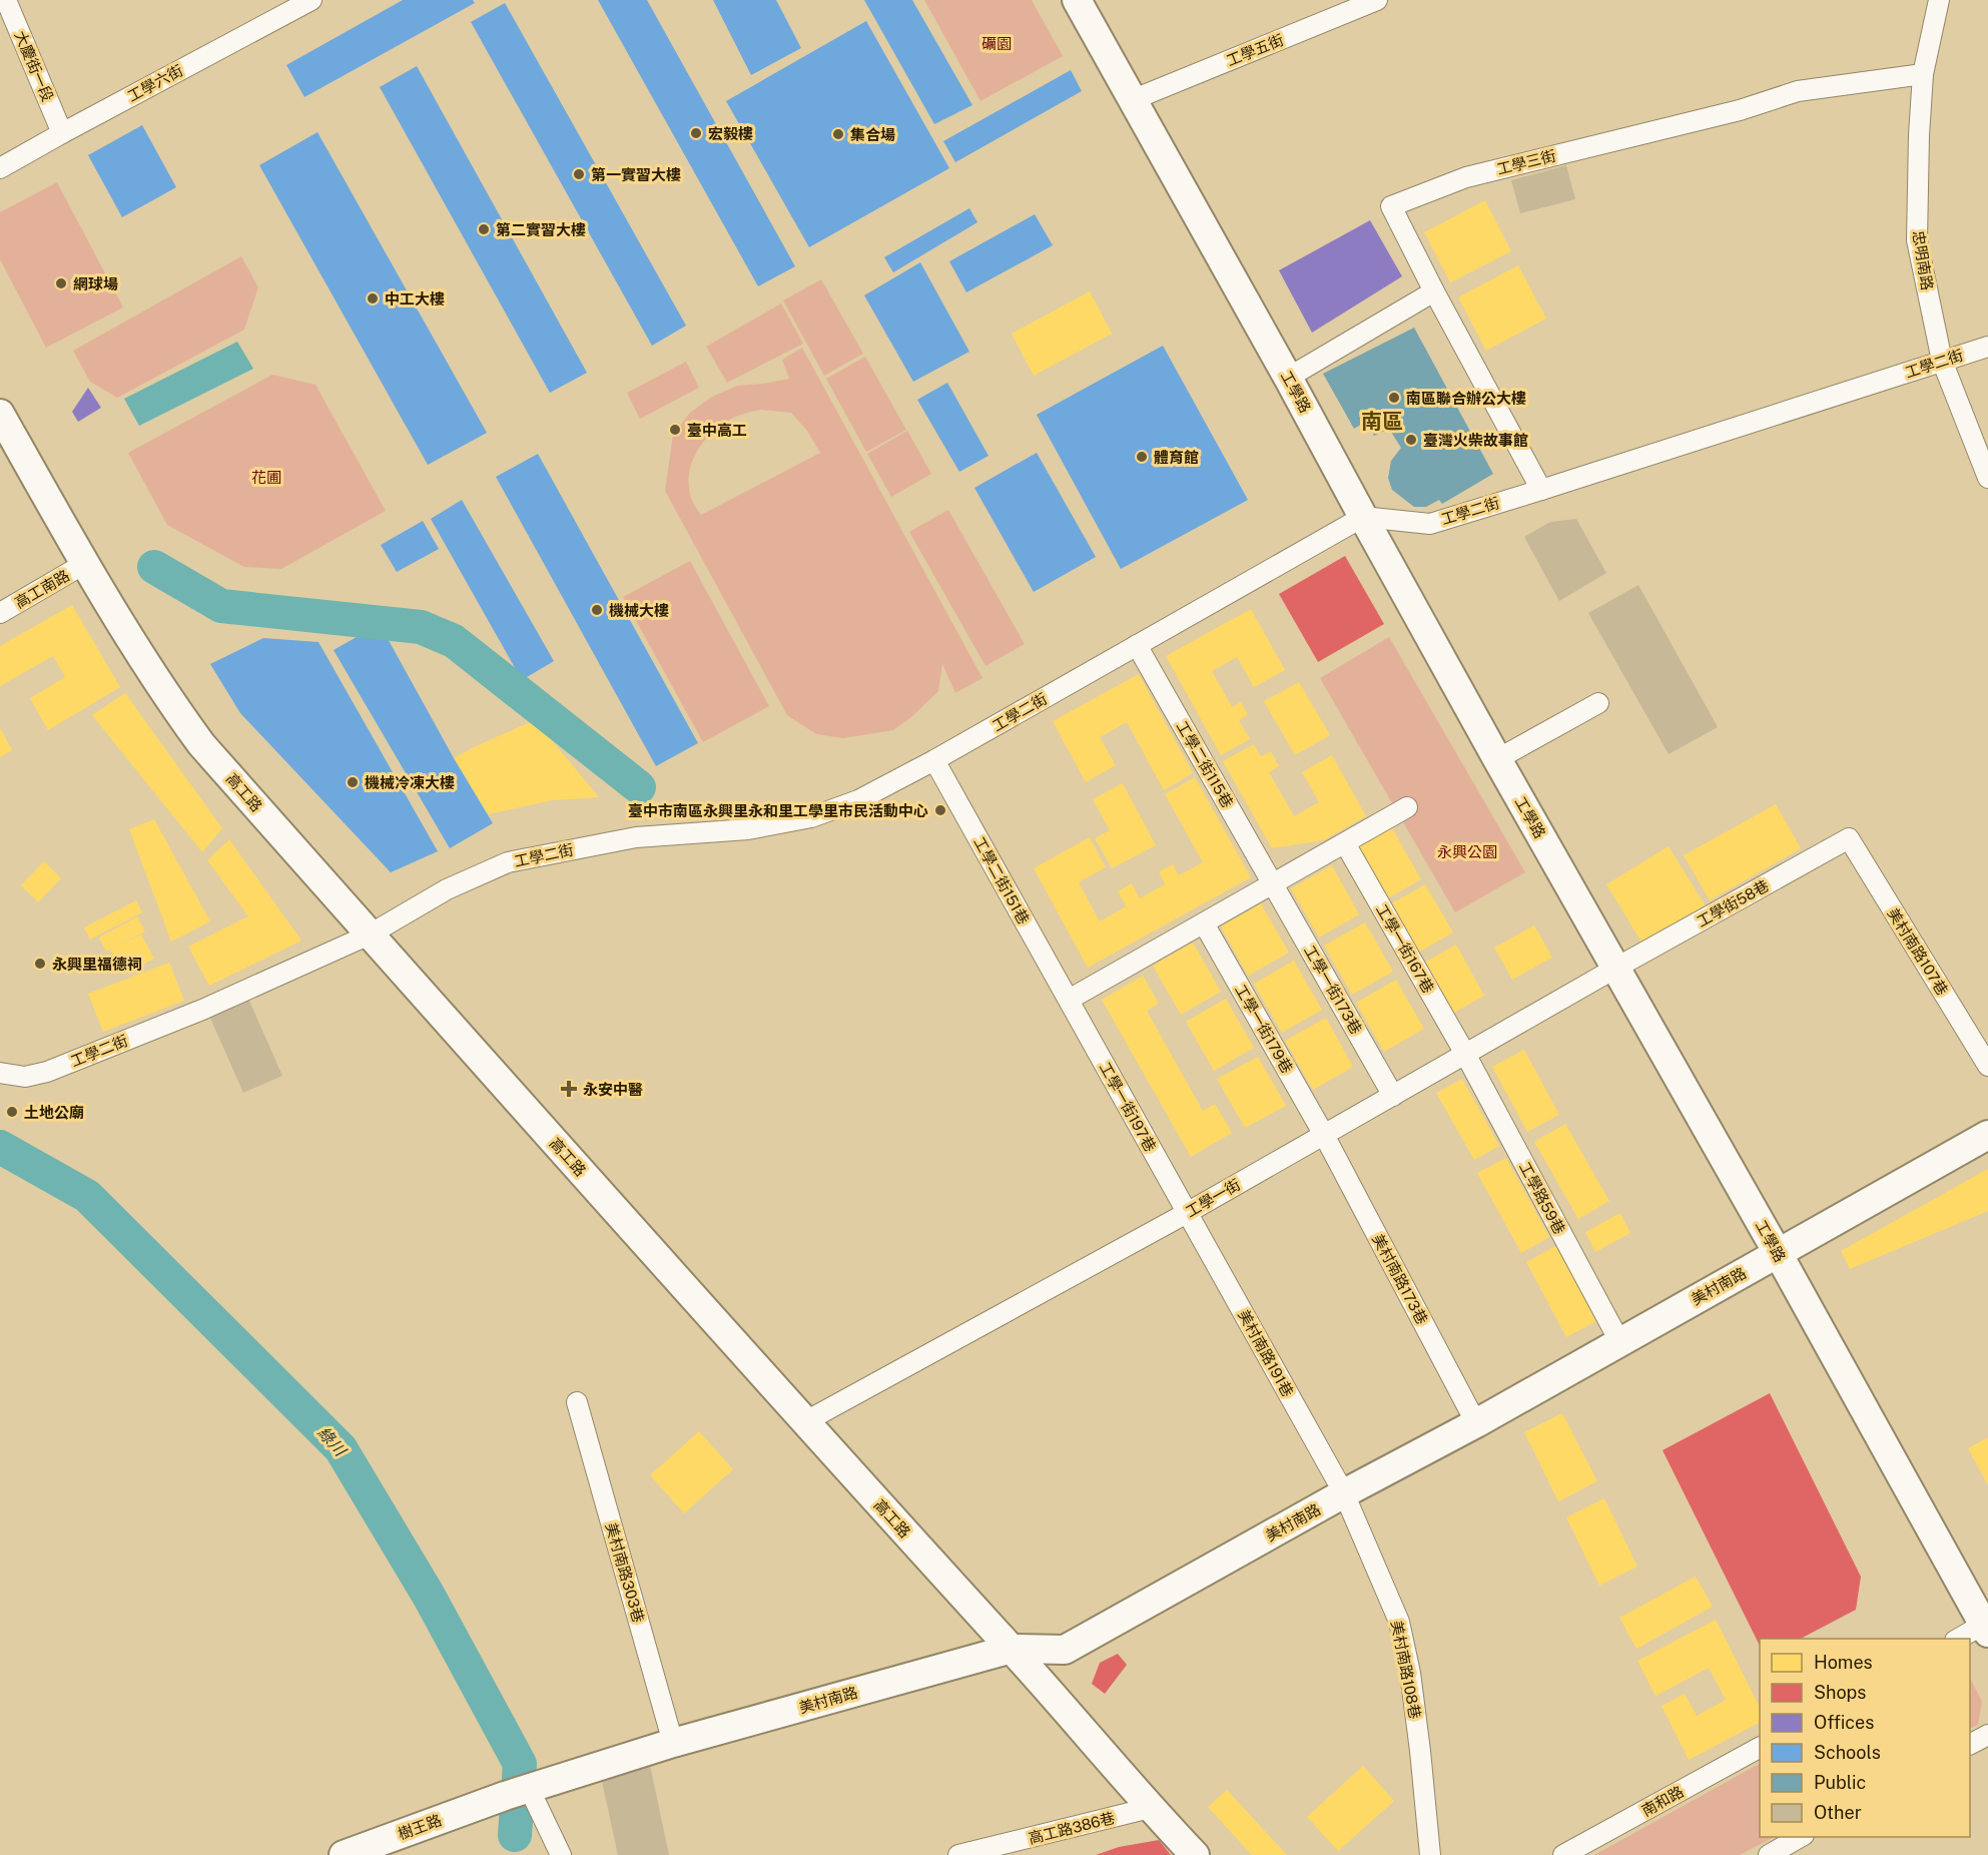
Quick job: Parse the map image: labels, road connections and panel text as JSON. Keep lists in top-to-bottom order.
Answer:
{
  "streets": {
    "street": [
      "工學五街",
      "大慶街一段",
      "工學六街",
      "工學三街",
      "忠明南路",
      "工學二街",
      "工學路",
      "高工南路",
      "工學二街115巷",
      "高工路",
      "工學二街151巷",
      "工學街58巷",
      "工學一街167巷",
      "美村南路107巷",
      "工學一街173巷",
      "工學一街179巷",
      "工學一街197巷",
      "工學一街",
      "工學路59巷",
      "美村南路173巷",
      "美村南路",
      "美村南路191巷",
      "美村南路303巷",
      "美村南路108巷",
      "南和路",
      "樹王路",
      "高工路386巷"
    ]
  },
  "crossings": [
    ["工學五街", "工學路"],
    ["大慶街一段", "工學六街"],
    ["工學三街", "忠明南路"],
    ["忠明南路", "工學二街"],
    ["工學二街", "工學路"],
    ["工學二街", "工學二街115巷"],
    ["工學二街", "高工路"],
    ["工學二街", "工學二街151巷"],
    ["工學路", "工學街58巷"],
    ["工學路", "工學一街"],
    ["工學路", "美村南路"],
    ["高工南路", "高工路"],
    ["工學二街115巷", "工學一街173巷"],
    ["高工路", "工學一街"],
    ["高工路", "美村南路"],
    ["高工路", "高工路386巷"],
    ["工學二街151巷", "工學一街197巷"],
    ["工學街58巷", "美村南路107巷"],
    ["工學街58巷", "工學一街"],
    ["工學一街167巷", "工學一街"],
    ["工學一街167巷", "工學路59巷"],
    ["工學一街173巷", "工學一街"],
    ["工學一街179巷", "工學一街"],
    ["工學一街179巷", "美村南路173巷"],
    ["工學一街197巷", "工學一街"],
    ["工學一街197巷", "美村南路191巷"],
    ["工學一街", "工學路59巷"],
    ["工學一街", "美村南路173巷"],
    ["工學一街", "美村南路191巷"],
    ["工學路59巷", "美村南路"],
    ["美村南路173巷", "美村南路"],
    ["美村南路", "美村南路191巷"],
    ["美村南路", "美村南路303巷"],
    ["美村南路", "美村南路108巷"],
    ["美村南路", "樹王路"],
    ["美村南路191巷", "美村南路108巷"]
  ],
  "districts": ["南區"],
  "water": ["綠川"],
  "parks": ["礪園", "花圃", "永興公園"],
  "places": {
    "other": [
      "宏毅樓",
      "集合場",
      "第一實習大樓",
      "第二實習大樓",
      "網球場",
      "中工大樓",
      "南區聯合辦公大樓",
      "臺中高工",
      "臺灣火柴故事館",
      "體育館",
      "機械大樓",
      "機械冷凍大樓",
      "臺中市南區永興里永和里工學里市民活動中心",
      "永興里福德祠",
      "土地公廟"
    ],
    "health": ["永安中醫"]
  },
  "legend": [
    "Homes",
    "Shops",
    "Offices",
    "Schools",
    "Public",
    "Other"
  ]
}
